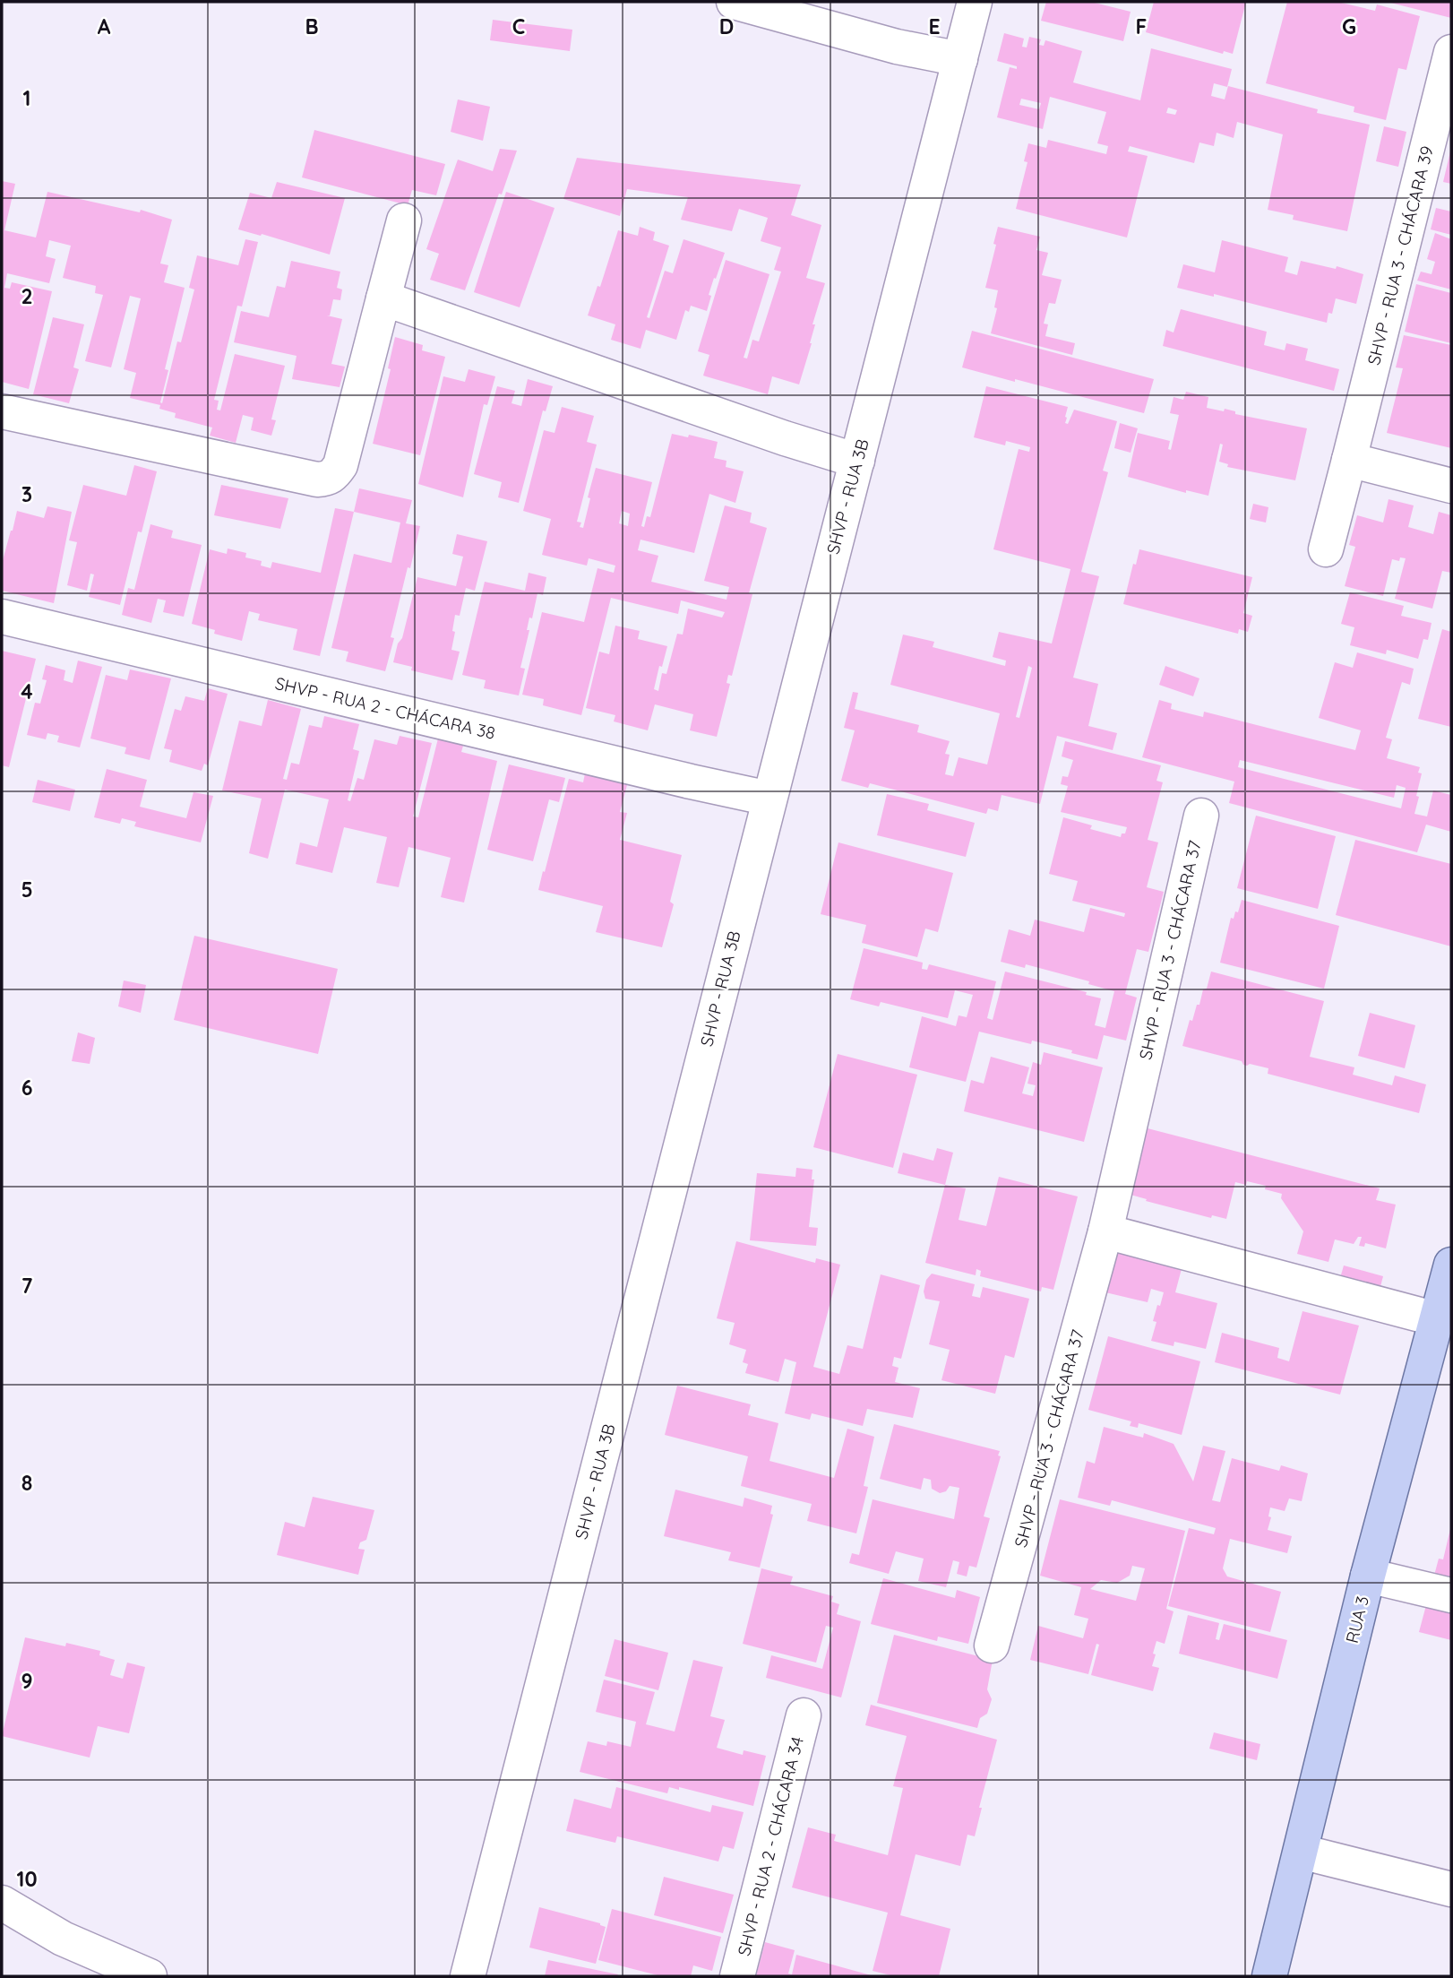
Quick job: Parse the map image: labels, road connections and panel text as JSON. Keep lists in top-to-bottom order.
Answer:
{
  "streets": {
    "main road": ["RUA 3"],
    "street": [
      "SHVP - RUA 3 - CHÁCARA 39",
      "SHVP - RUA 3B",
      "SHVP - RUA 2 - CHÁCARA 38",
      "SHVP - RUA 3 - CHÁCARA 37",
      "SHVP - RUA 2 - CHÁCARA 34"
    ]
  },
  "crossings": [
    ["SHVP - RUA 3B", "SHVP - RUA 2 - CHÁCARA 38"]
  ],
  "grid": {
    "columns": [
      "A",
      "B",
      "C",
      "D",
      "E",
      "F",
      "G"
    ],
    "rows": [
      "1",
      "2",
      "3",
      "4",
      "5",
      "6",
      "7",
      "8",
      "9",
      "10"
    ]
  }
}
